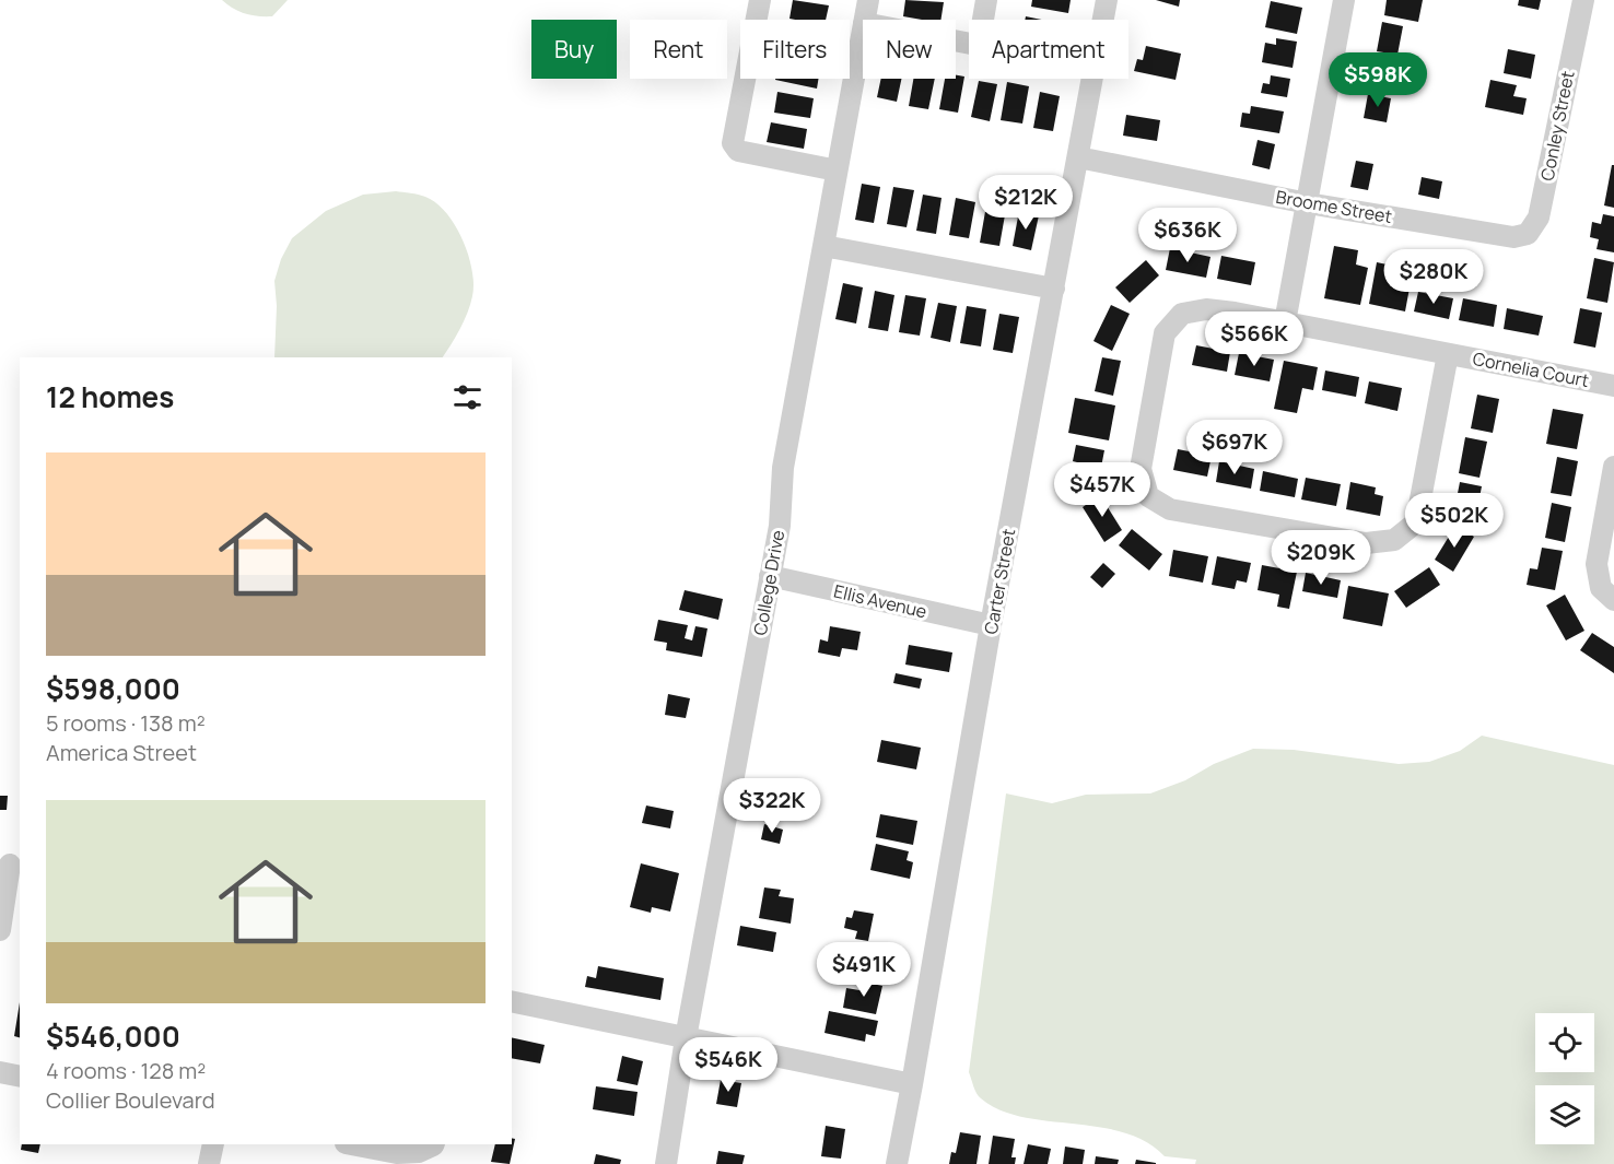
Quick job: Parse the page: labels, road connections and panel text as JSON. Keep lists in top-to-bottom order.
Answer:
{
  "streets": {
    "street": [
      "Conley Street",
      "Broome Street",
      "Cornelia Court",
      "Carter Street",
      "College Drive",
      "Ellis Avenue"
    ]
  },
  "crossings": [
    ["Conley Street", "Broome Street"],
    ["Broome Street", "Carter Street"],
    ["Carter Street", "Ellis Avenue"],
    ["College Drive", "Ellis Avenue"]
  ],
  "page": {
    "chip": [
      "Buy",
      "Rent",
      "Filters",
      "New",
      "Apartment"
    ],
    "price": [
      "$598K",
      "$212K",
      "$636K",
      "$280K",
      "$566K",
      "$697K",
      "$457K",
      "$502K",
      "$209K",
      "$322K",
      "$491K",
      "$546K"
    ],
    "heading": "12 homes",
    "list": [
      {
        "name": "$598,000",
        "note": "5 rooms · 138 m² · America Street"
      },
      {
        "name": "$546,000",
        "note": "4 rooms · 128 m² · Collier Boulevard"
      }
    ]
  }
}
